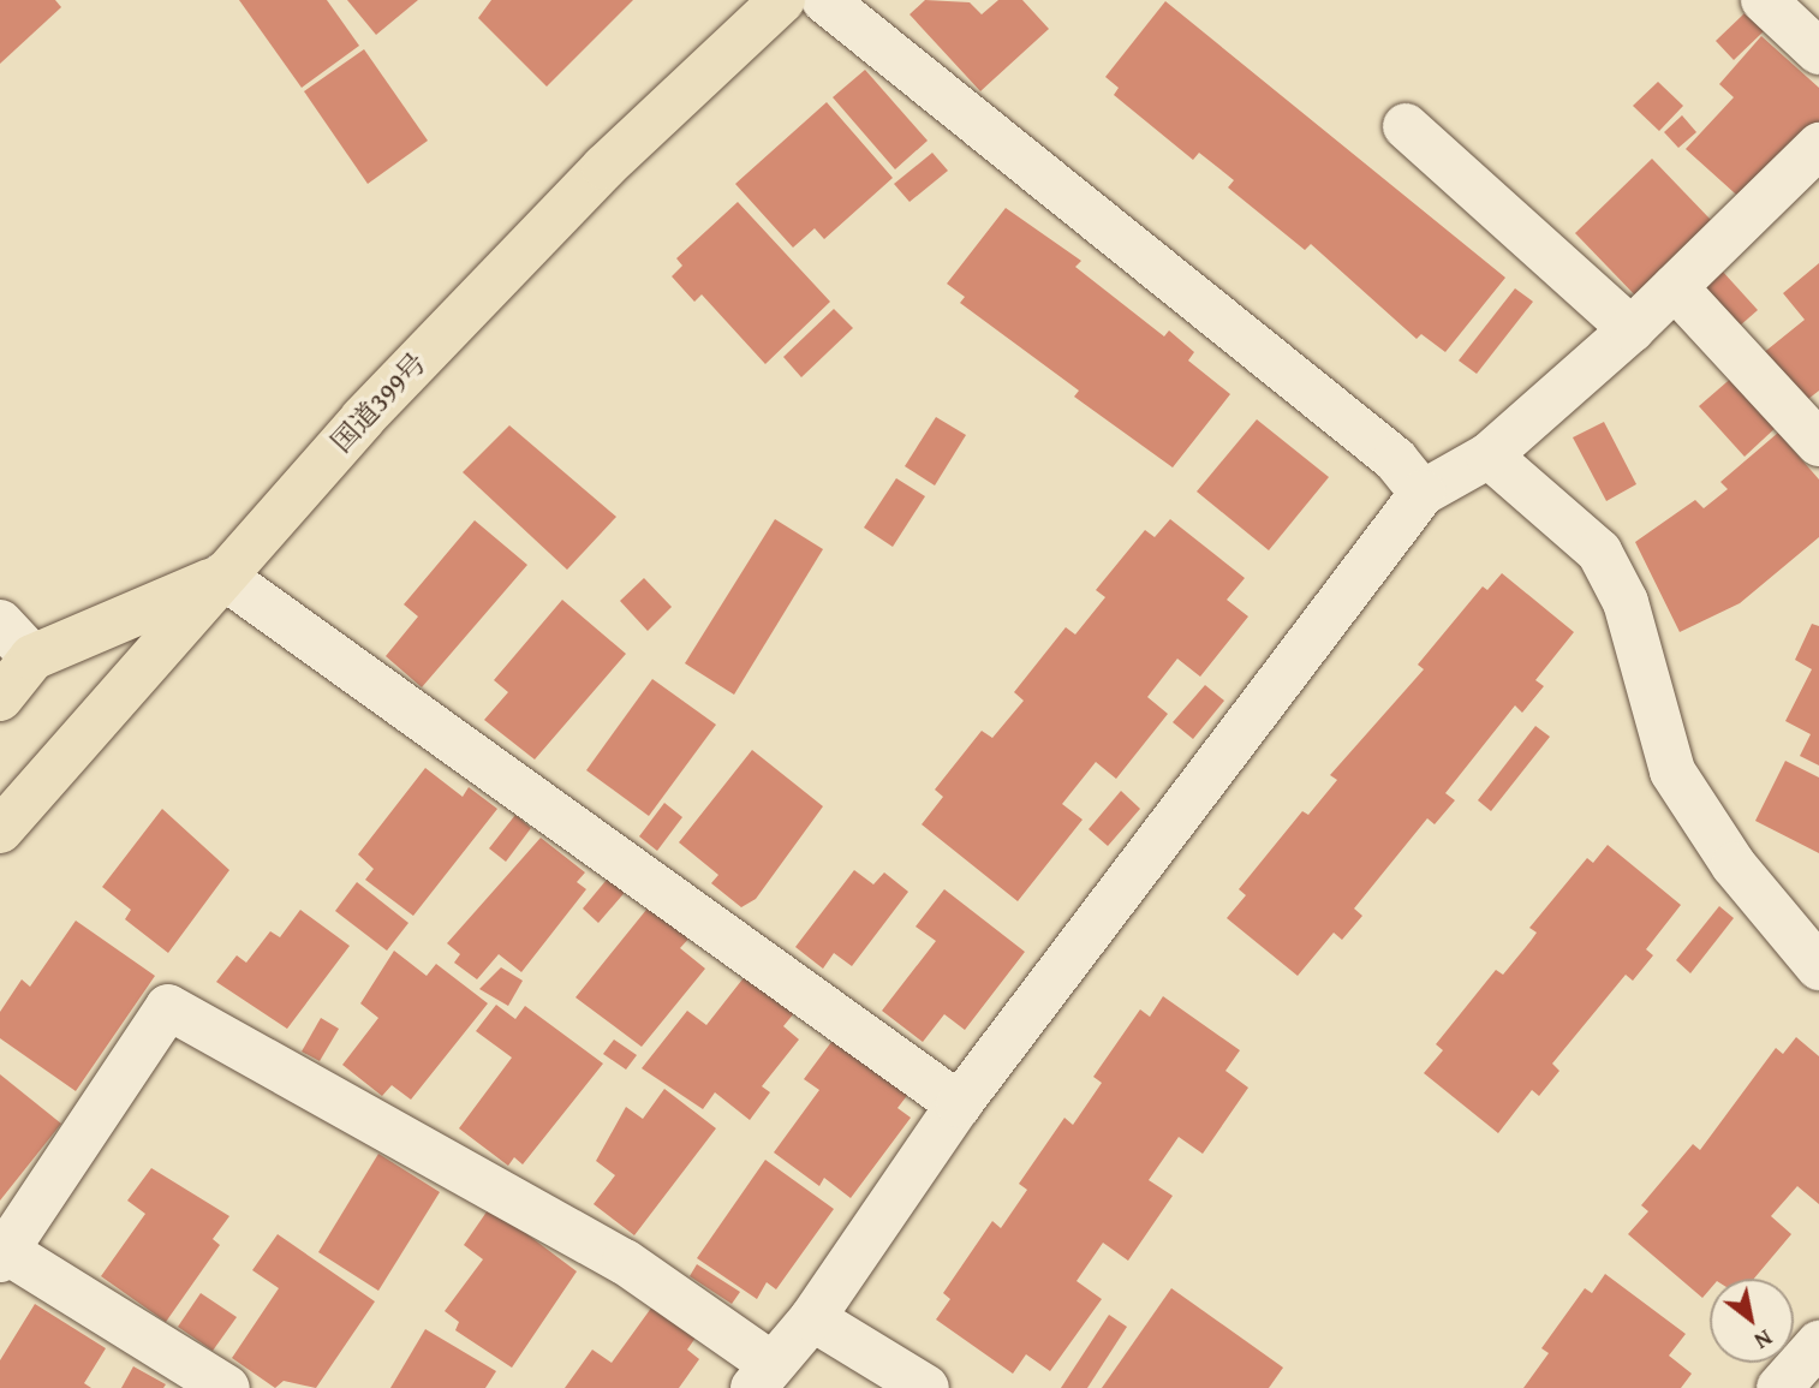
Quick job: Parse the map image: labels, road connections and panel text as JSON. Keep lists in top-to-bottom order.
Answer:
{
  "streets": {
    "highway": ["国道399号"]
  },
  "north": "bottom right"
}
